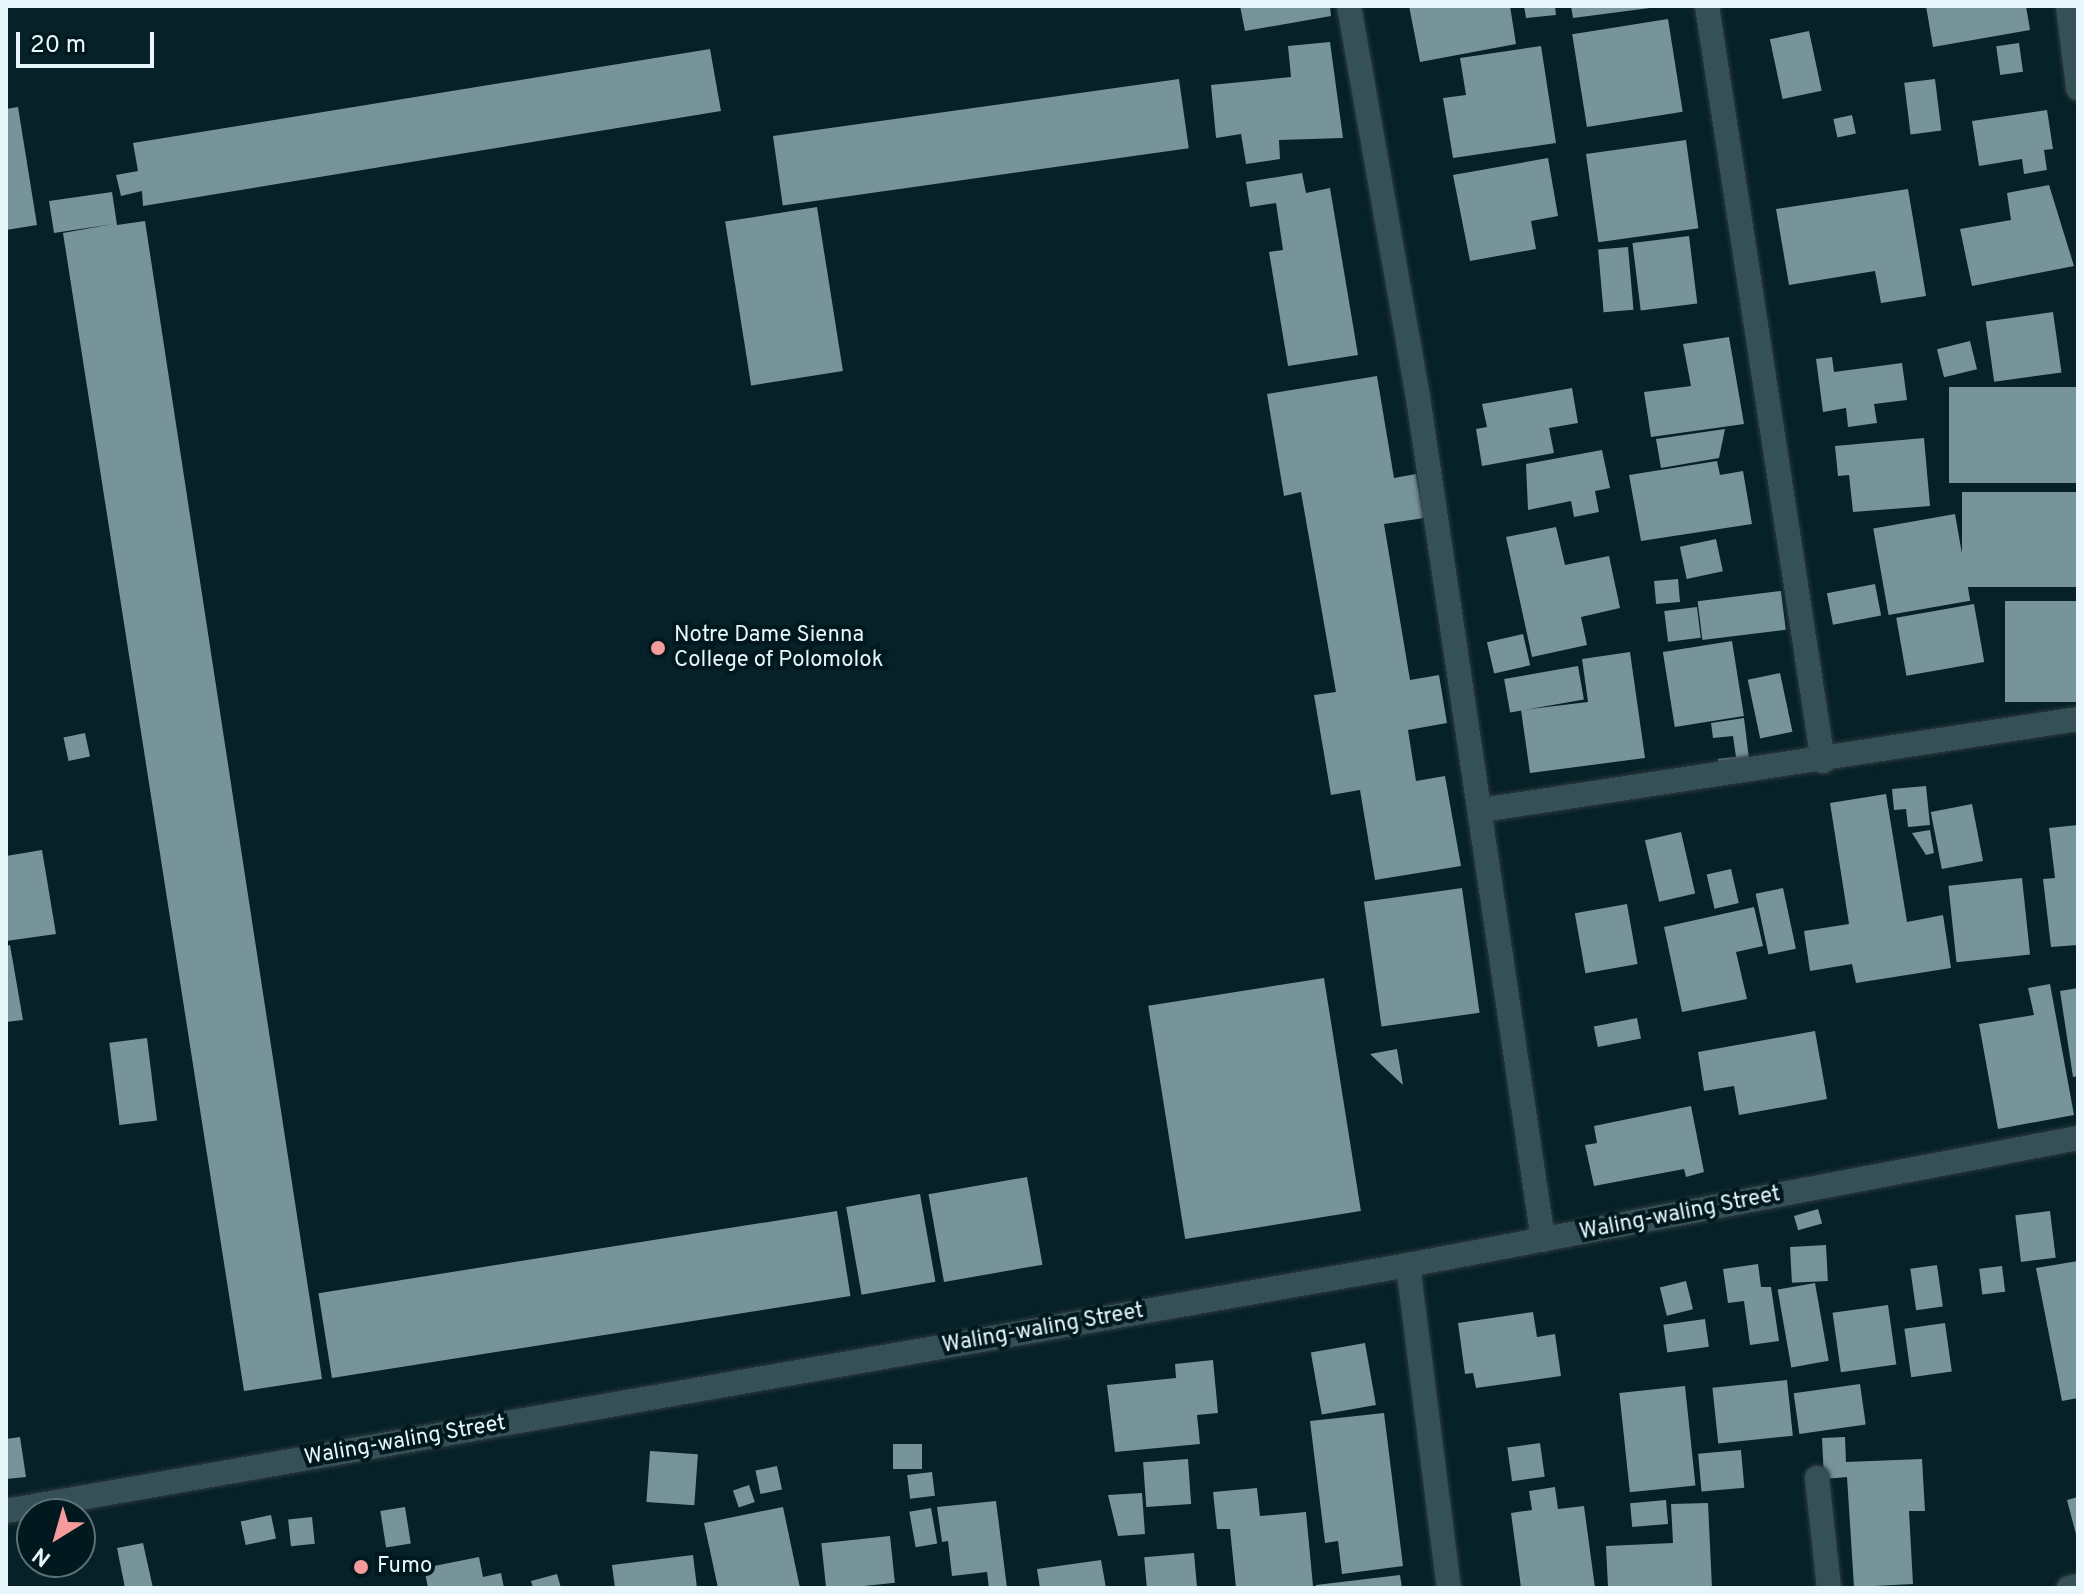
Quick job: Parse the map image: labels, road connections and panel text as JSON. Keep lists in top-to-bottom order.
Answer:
{
  "streets": {
    "street": ["Waling-waling Street"]
  },
  "places": ["Notre Dame Sienna College of Polomolok", "Fumo"],
  "scale_bar": "20 m",
  "north": "bottom left"
}
